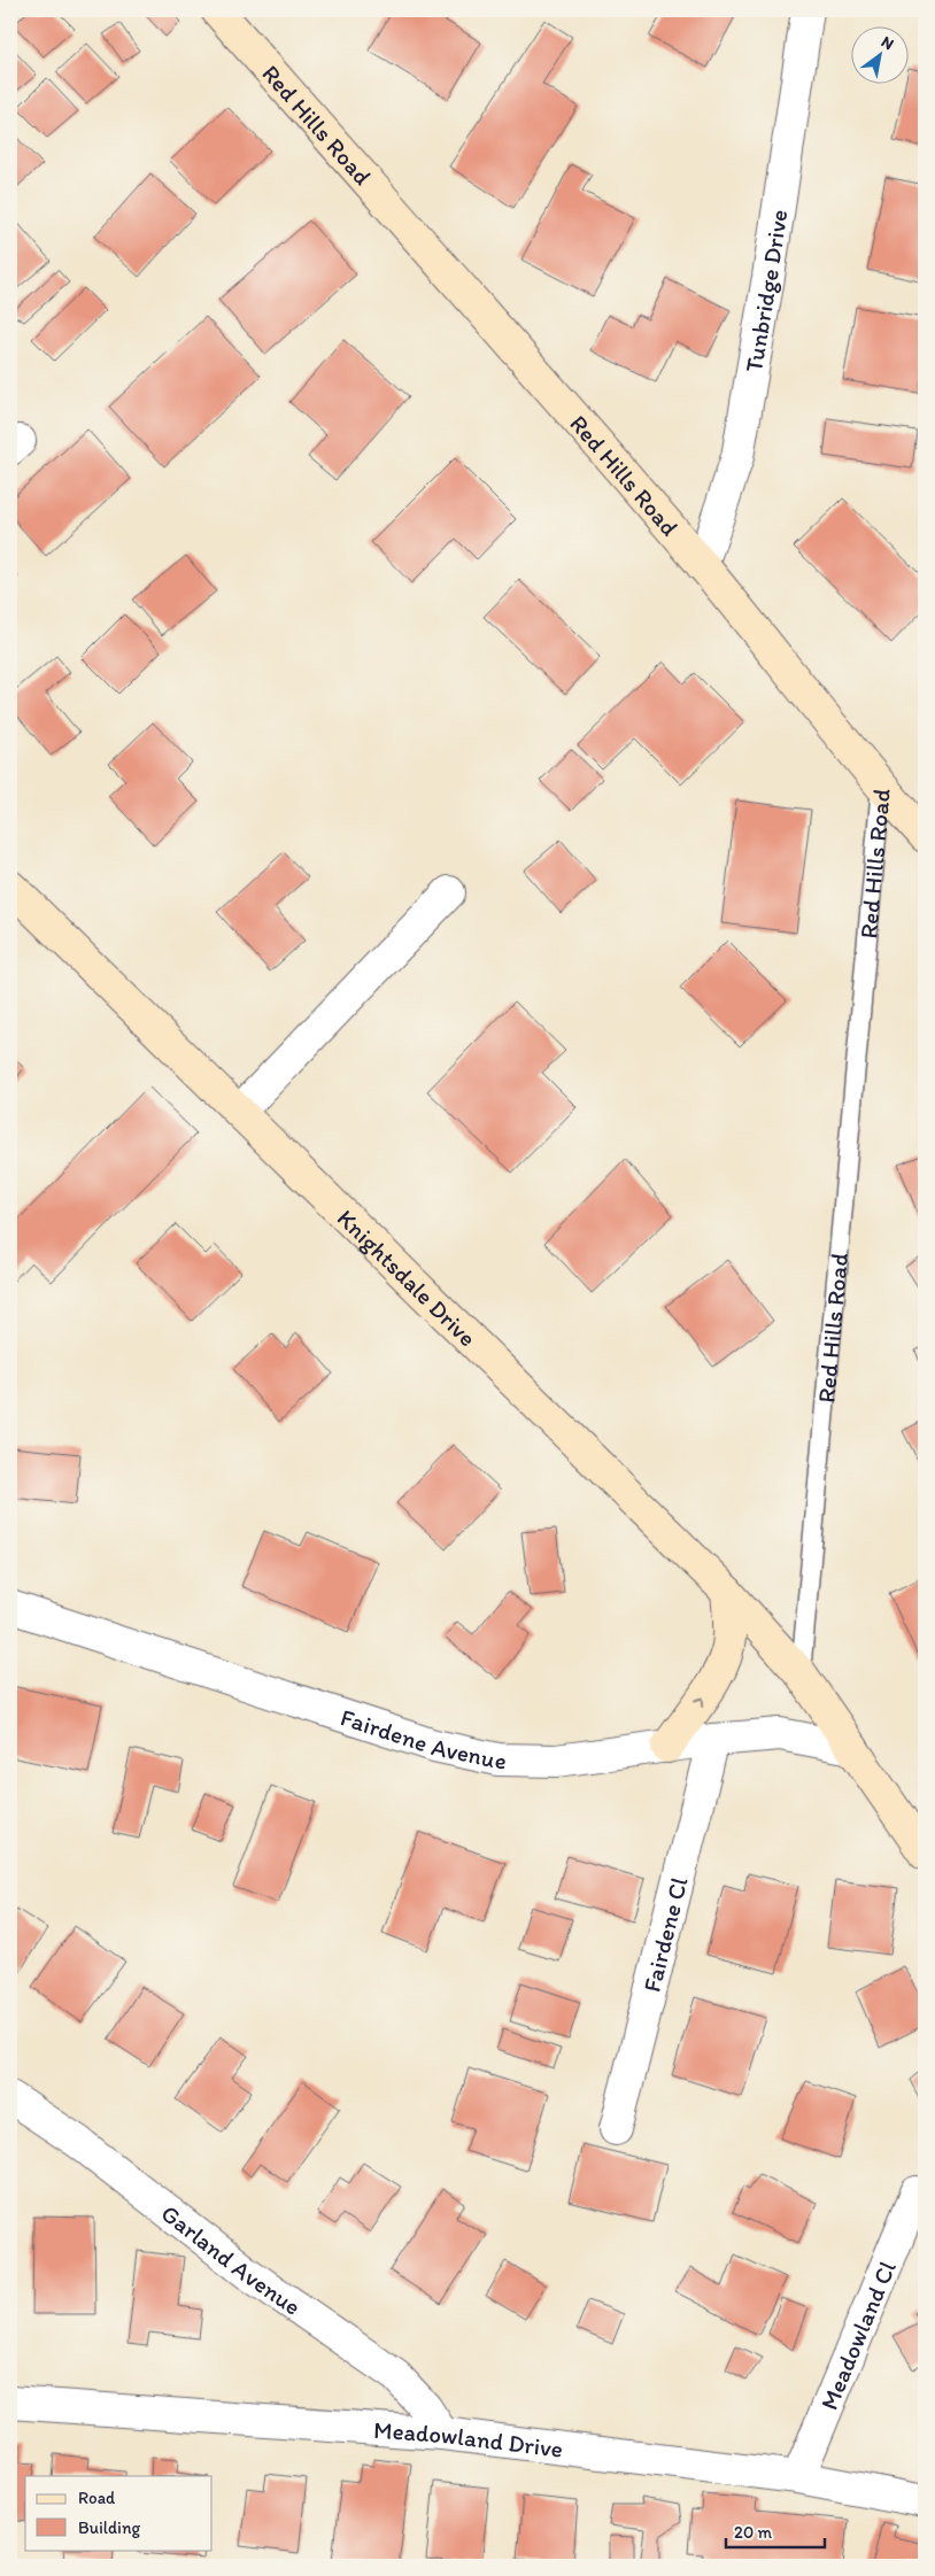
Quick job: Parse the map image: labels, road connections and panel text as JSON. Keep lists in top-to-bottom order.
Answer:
{
  "streets": {
    "main road": ["Red Hills Road", "Knightsdale Drive"],
    "street": [
      "Tunbridge Drive",
      "Fairdene Avenue",
      "Fairdene Cl",
      "Garland Avenue",
      "Meadowland Cl",
      "Meadowland Drive"
    ]
  },
  "crossings": [
    ["Red Hills Road", "Tunbridge Drive"],
    ["Red Hills Road", "Knightsdale Drive"],
    ["Fairdene Avenue", "Fairdene Cl"],
    ["Garland Avenue", "Meadowland Drive"],
    ["Meadowland Cl", "Meadowland Drive"]
  ],
  "legend": ["Road", "Building"],
  "scale_bar": "20 m",
  "north": "top right"
}
